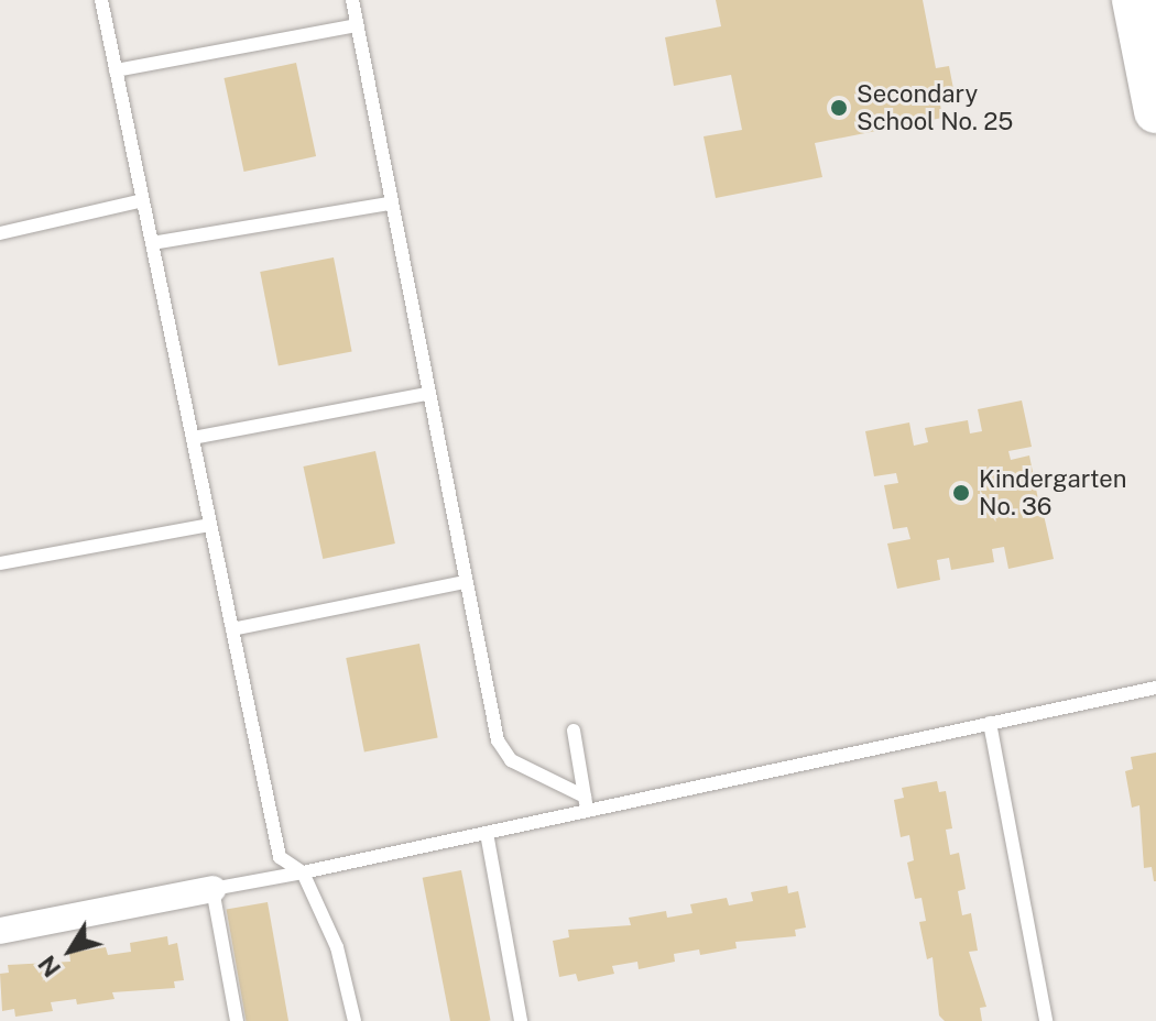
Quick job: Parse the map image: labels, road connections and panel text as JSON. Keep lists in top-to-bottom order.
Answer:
{
  "places": ["Secondary School No. 25", "Kindergarten No. 36"],
  "north": "bottom left"
}
